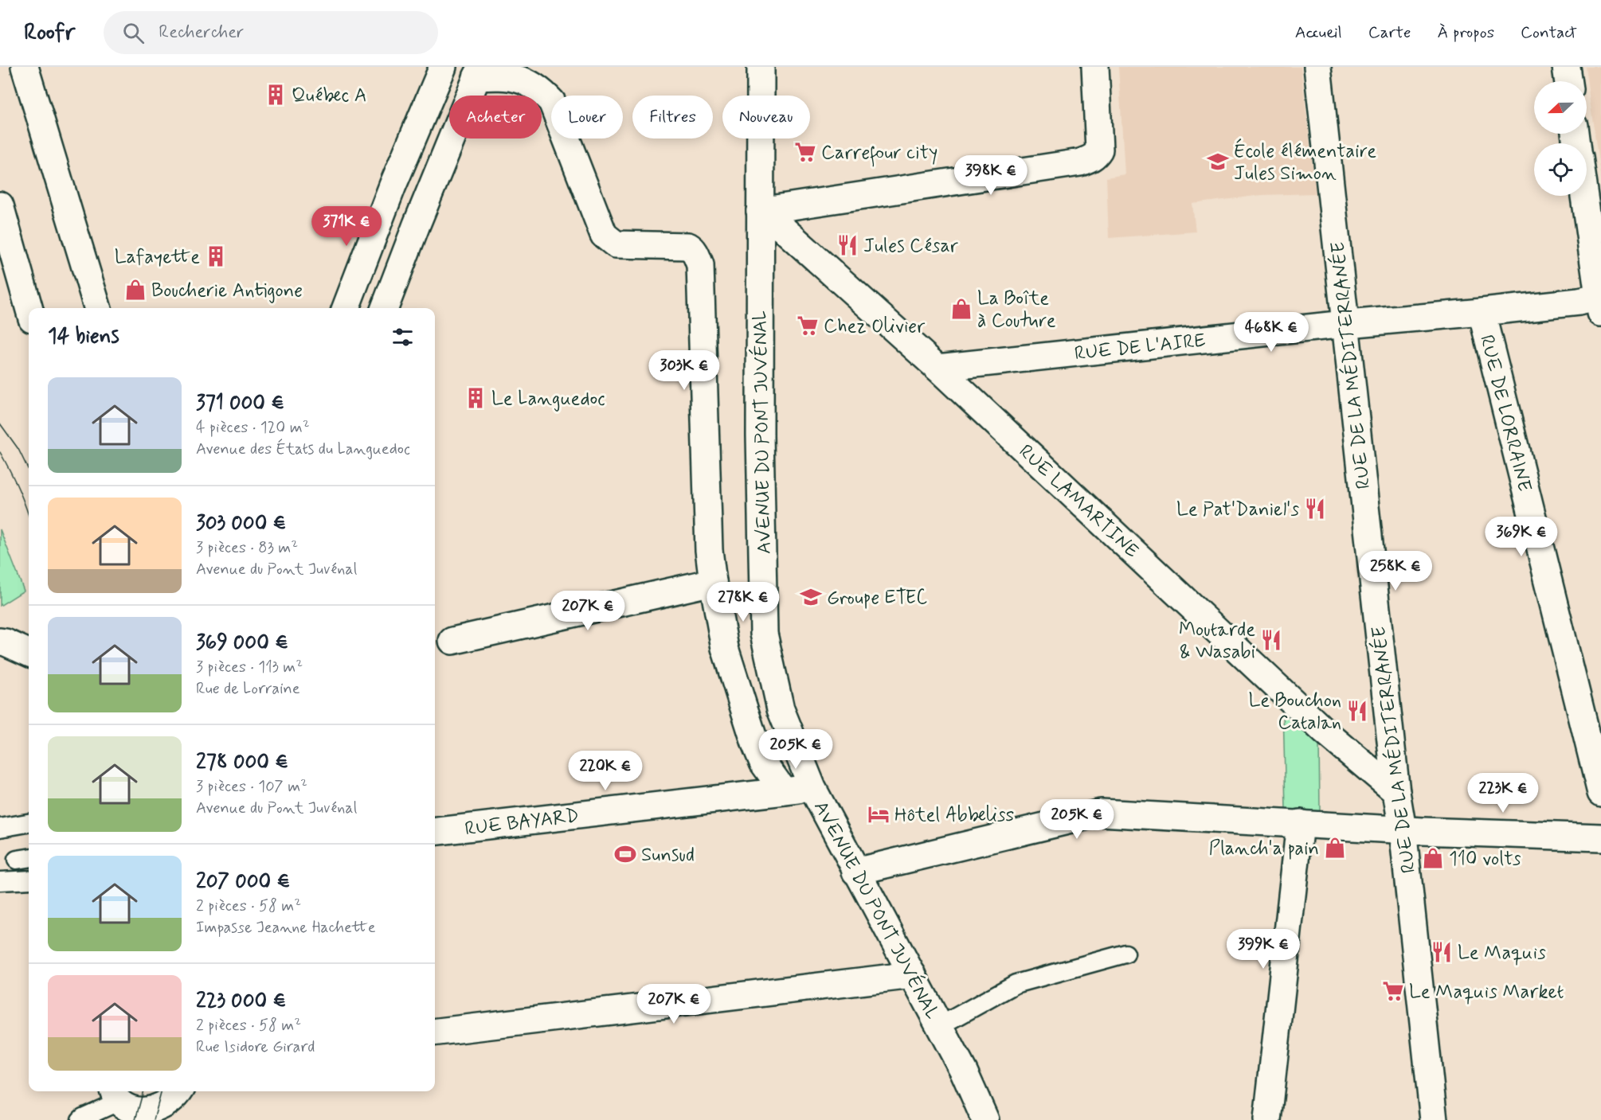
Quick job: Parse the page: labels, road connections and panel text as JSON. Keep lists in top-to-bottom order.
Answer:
{
  "streets": {
    "street": [
      "RUE DE L'AIRE",
      "RUE DE LA MÉDITERRANÉE",
      "RUE DE LORRAINE",
      "AVENUE DU PONT JUVÉNAL",
      "RUE LAMARTINE",
      "RUE BAYARD"
    ]
  },
  "crossings": [
    ["RUE DE L'AIRE", "RUE DE LA MÉDITERRANÉE"],
    ["RUE DE L'AIRE", "RUE DE LORRAINE"],
    ["RUE DE L'AIRE", "RUE LAMARTINE"],
    ["RUE DE LA MÉDITERRANÉE", "RUE LAMARTINE"],
    ["AVENUE DU PONT JUVÉNAL", "RUE LAMARTINE"],
    ["AVENUE DU PONT JUVÉNAL", "RUE BAYARD"]
  ],
  "places": {
    "building": ["Québec A", "Lafayette", "Le Languedoc"],
    "supermarket": ["Carrefour city", "Chez Olivier", "Le Maquis Market"],
    "school or university": ["École élémentaire Jules Simon", "Groupe ETEC"],
    "restaurant": [
      "Jules César",
      "Le Pat'Daniel's",
      "Moutarde & Wasabi",
      "Le Bouchon Catalan",
      "Le Maquis"
    ],
    "shop": [
      "Boucherie Antigone",
      "La Boîte à Couture",
      "Planch'a pain",
      "110 volts"
    ],
    "hotel": ["Hôtel Abbeliss"],
    "sports": ["Sunsud"]
  },
  "north": "left",
  "page": {
    "header": "Roofr",
    "search": "Rechercher",
    "nav": [
      "Accueil",
      "Carte",
      "À propos",
      "Contact"
    ],
    "chip": [
      "Acheter",
      "Louer",
      "Filtres",
      "Nouveau"
    ],
    "price": [
      "398K €",
      "371K €",
      "468K €",
      "303K €",
      "369K €",
      "258K €",
      "278K €",
      "207K €",
      "205K €",
      "220K €",
      "223K €",
      "205K €",
      "399K €",
      "207K €"
    ],
    "heading": "14 biens",
    "list": [
      {
        "name": "371 000 €",
        "note": "4 pièces · 120 m² · Avenue des États du Languedoc"
      },
      {
        "name": "303 000 €",
        "note": "3 pièces · 83 m² · Avenue du Pont Juvénal"
      },
      {
        "name": "369 000 €",
        "note": "3 pièces · 113 m² · Rue de Lorraine"
      },
      {
        "name": "278 000 €",
        "note": "3 pièces · 107 m² · Avenue du Pont Juvénal"
      },
      {
        "name": "207 000 €",
        "note": "2 pièces · 58 m² · Impasse Jeanne Hachette"
      },
      {
        "name": "223 000 €",
        "note": "2 pièces · 58 m² · Rue Isidore Girard"
      }
    ]
  }
}
